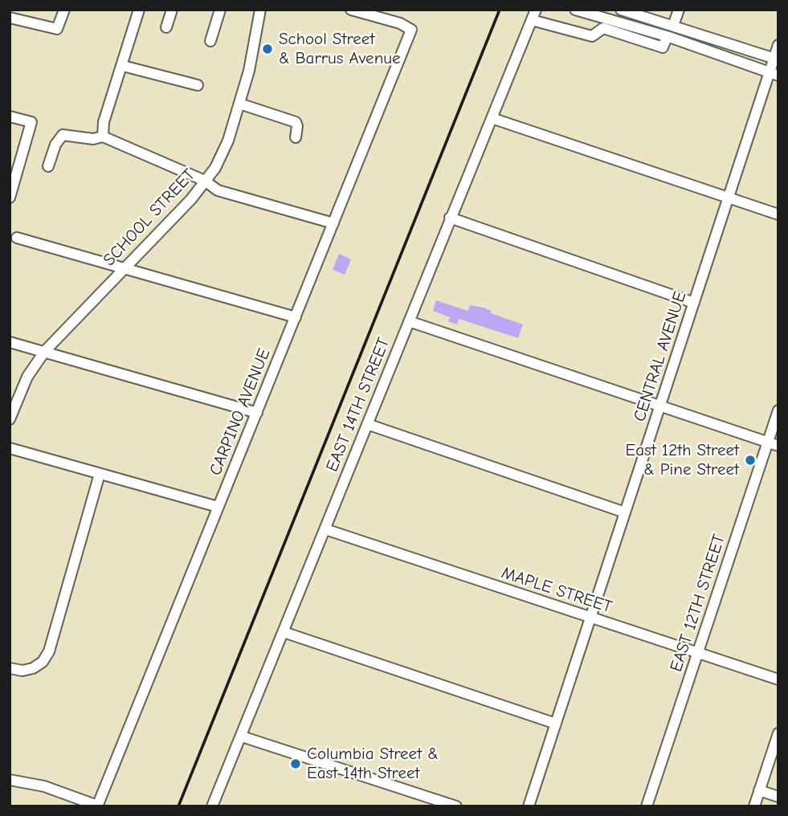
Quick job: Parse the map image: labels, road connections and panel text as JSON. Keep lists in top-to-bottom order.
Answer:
{
  "streets": {
    "street": [
      "SCHOOL STREET",
      "CENTRAL AVENUE",
      "EAST 14TH STREET",
      "CARPINO AVENUE",
      "MAPLE STREET",
      "EAST 12TH STREET"
    ]
  },
  "crossings": [
    ["CENTRAL AVENUE", "MAPLE STREET"],
    ["EAST 14TH STREET", "MAPLE STREET"],
    ["MAPLE STREET", "EAST 12TH STREET"]
  ],
  "places": ["School Street & Barrus Avenue", "East 12th Street & Pine Street", "Columbia Street & East 14th Street"]
}
